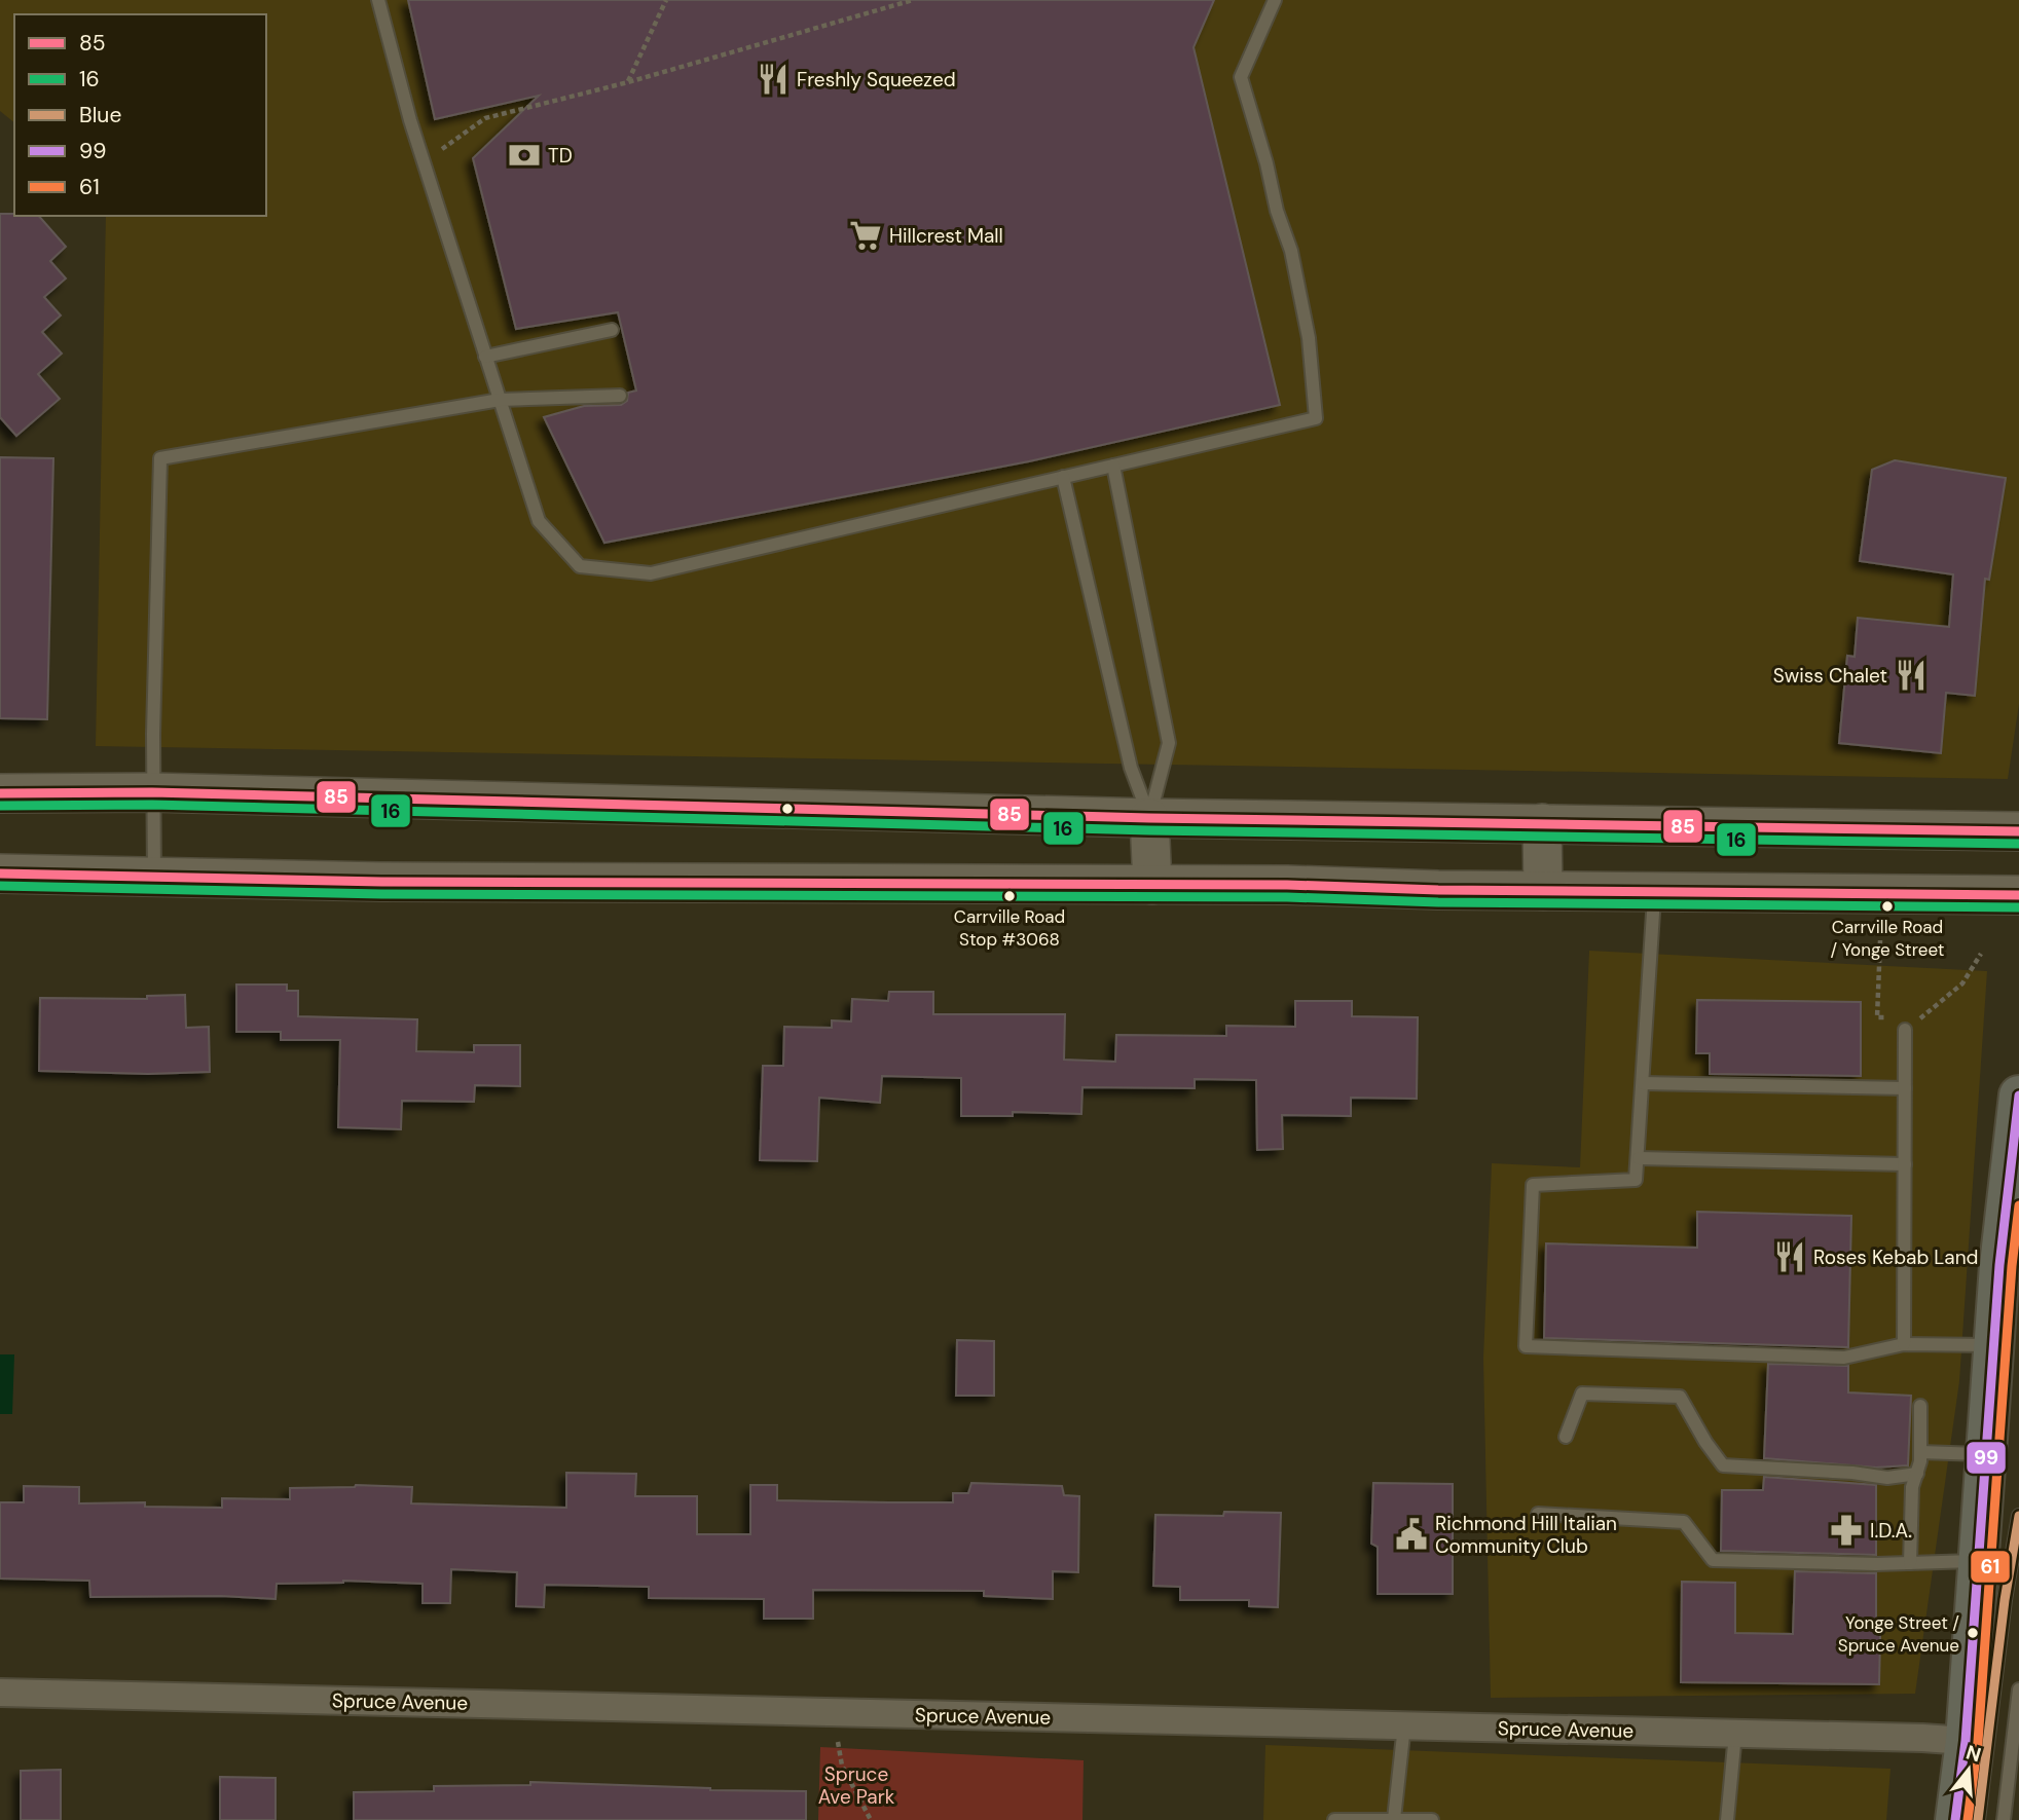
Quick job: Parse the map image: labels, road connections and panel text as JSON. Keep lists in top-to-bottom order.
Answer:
{
  "streets": {
    "street": ["Spruce Avenue"]
  },
  "parks": ["Spruce Ave Park"],
  "places": {
    "restaurant": ["Freshly Squeezed", "Swiss Chalet", "Roses Kebab Land"],
    "bank": ["TD"],
    "supermarket": ["Hillcrest Mall"],
    "other": ["Carrville Road Stop #3068", "Carrville Road / Yonge Street", "Yonge Street / Spruce Avenue"],
    "pharmacy": ["I.D.A."],
    "public building": ["Richmond Hill Italian Community Club"]
  },
  "lines": [
    "transit line 85",
    "transit line 16",
    "transit line 99",
    "transit line 61",
    "transit line Blue"
  ],
  "legend": [
    "85",
    "16",
    "Blue",
    "99",
    "61"
  ],
  "north": "top"
}
